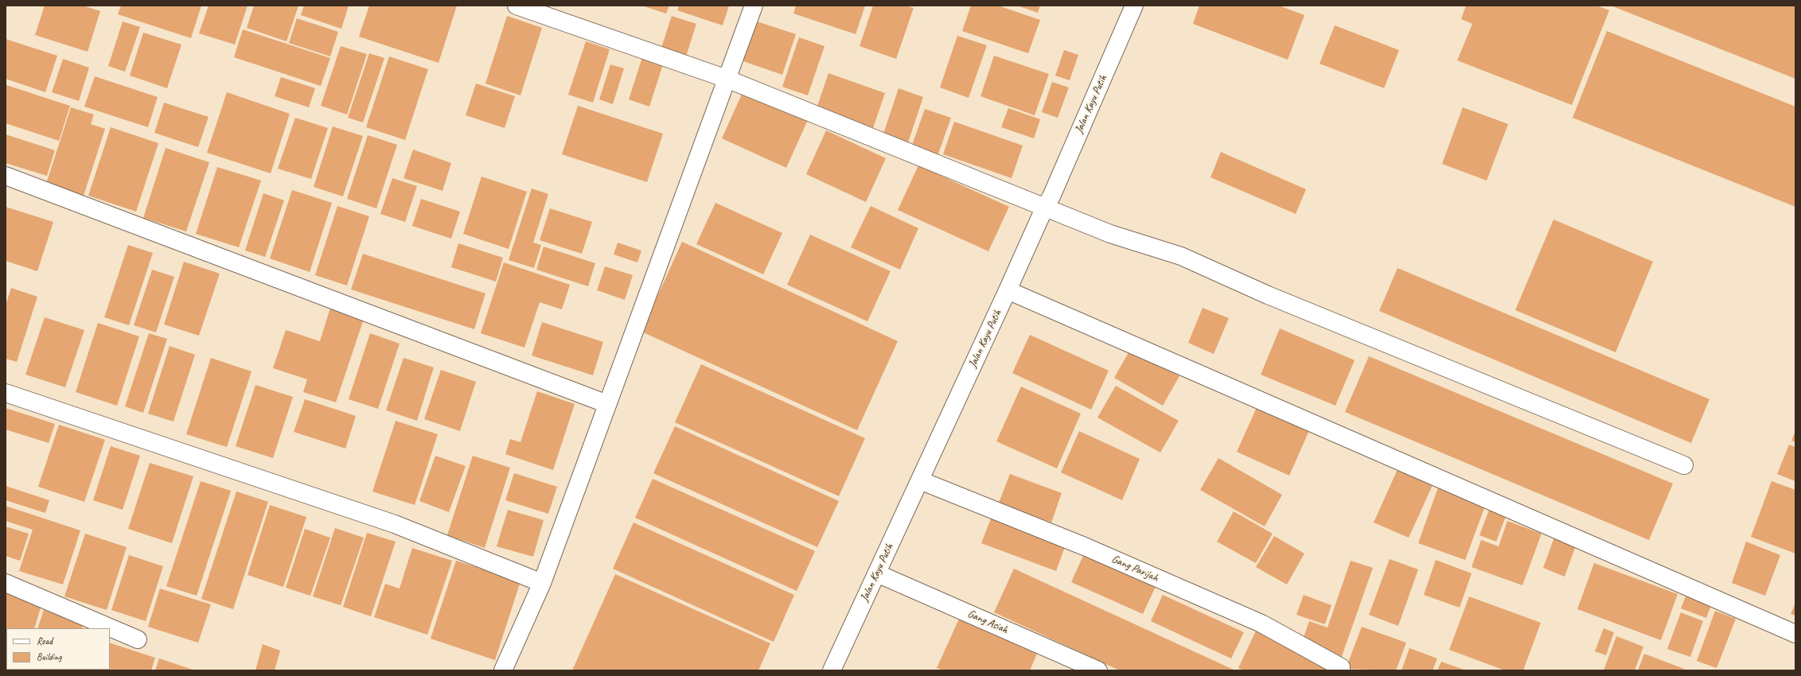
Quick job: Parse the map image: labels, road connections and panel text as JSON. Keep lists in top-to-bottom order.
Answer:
{
  "streets": {
    "street": ["Jalan Kayu Putih", "Gang Parijah", "Gang Asiah"]
  },
  "crossings": [
    ["Jalan Kayu Putih", "Gang Parijah"],
    ["Jalan Kayu Putih", "Gang Asiah"]
  ],
  "legend": ["Road", "Building"]
}
